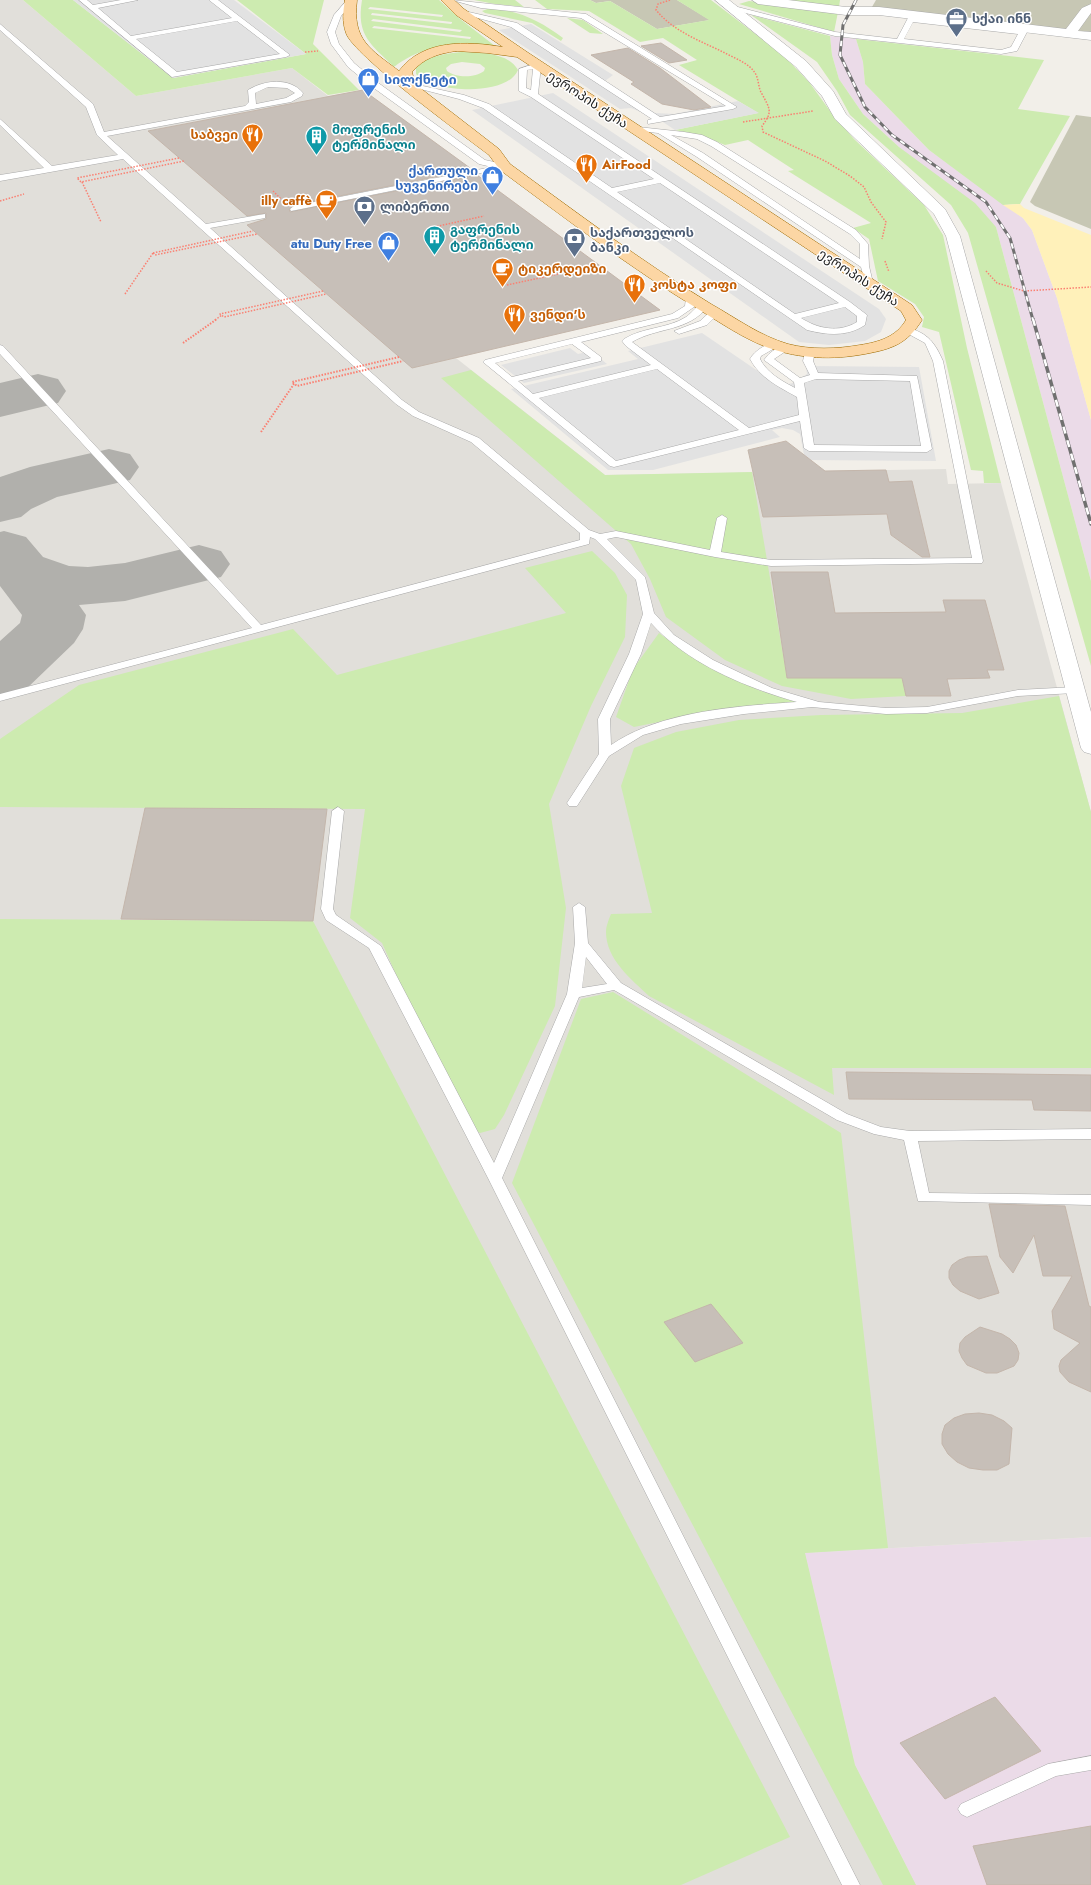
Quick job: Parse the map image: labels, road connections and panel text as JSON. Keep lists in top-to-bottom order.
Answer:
{
  "streets": {
    "main road": ["ევროპის ქუჩა"]
  },
  "places": {
    "office": ["სქაი ინნ"],
    "shop": ["სილქნეტი", "ქართული სუვენირები", "atu Duty Free"],
    "restaurant": [
      "საბვეი",
      "AirFood",
      "კოსტა კოფი",
      "ვენდი'ს"
    ],
    "building": ["მოფრენის ტერმინალი", "გაფრენის ტერმინალი"],
    "cafe": ["illy caffè", "ტიკერდეიზი"],
    "bank": ["ლიბერთი", "საქართველოს ბანკი"]
  }
}
